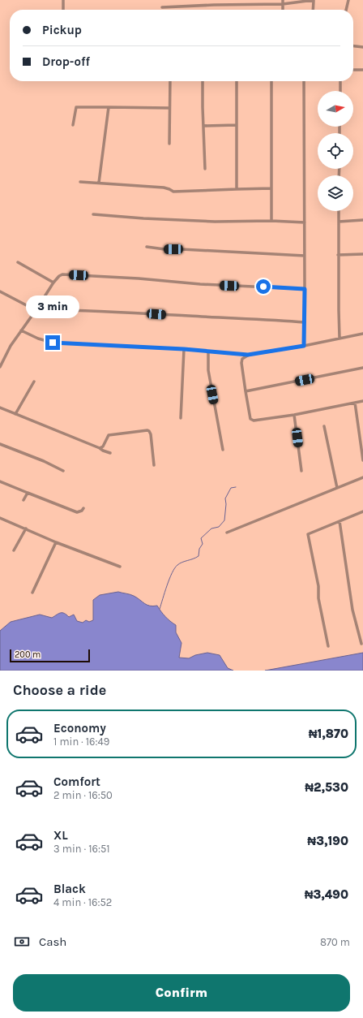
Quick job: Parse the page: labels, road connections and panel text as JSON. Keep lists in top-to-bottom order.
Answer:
{
  "scale_bar": "200 m",
  "north": "right",
  "page": {
    "banner": ["Pickup", "Drop-off"],
    "bubble": "3 min",
    "scale": "200 m",
    "heading": "Choose a ride",
    "list": [
      {
        "name": "Economy",
        "note": "1 min · 16:49",
        "value": "₦1,870"
      },
      {
        "name": "Comfort",
        "note": "2 min · 16:50",
        "value": "₦2,530"
      },
      {
        "name": "XL",
        "note": "3 min · 16:51",
        "value": "₦3,190"
      },
      {
        "name": "Black",
        "note": "4 min · 16:52",
        "value": "₦3,490"
      }
    ],
    "pay": ["Cash", "870 m"],
    "buttons": "Confirm"
  }
}
